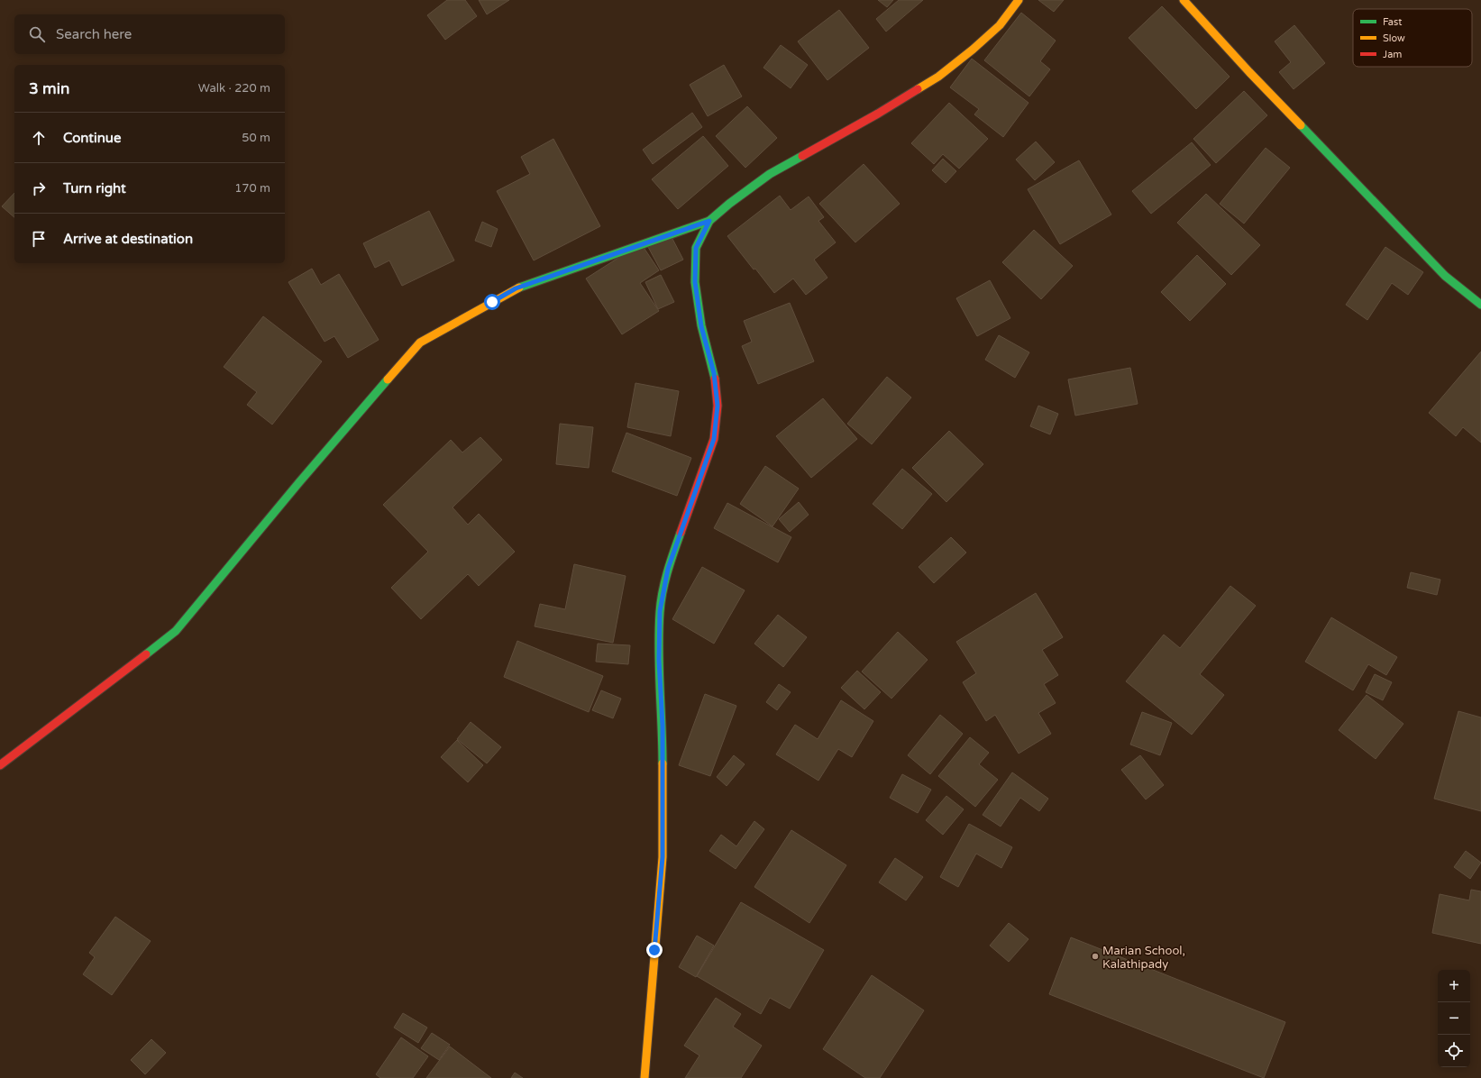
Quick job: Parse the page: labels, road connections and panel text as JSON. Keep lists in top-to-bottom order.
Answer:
{
  "places": ["Marian School, Kalathipady"],
  "legend": ["Fast", "Slow", "Jam"],
  "page": {
    "search": "Search here",
    "heading": ["3 min", "Walk · 220 m"],
    "list": [
      ["Continue", "50 m"],
      ["Turn right", "170 m"],
      "Arrive at destination"
    ],
    "map_buttons": ["+", "−"]
  }
}
